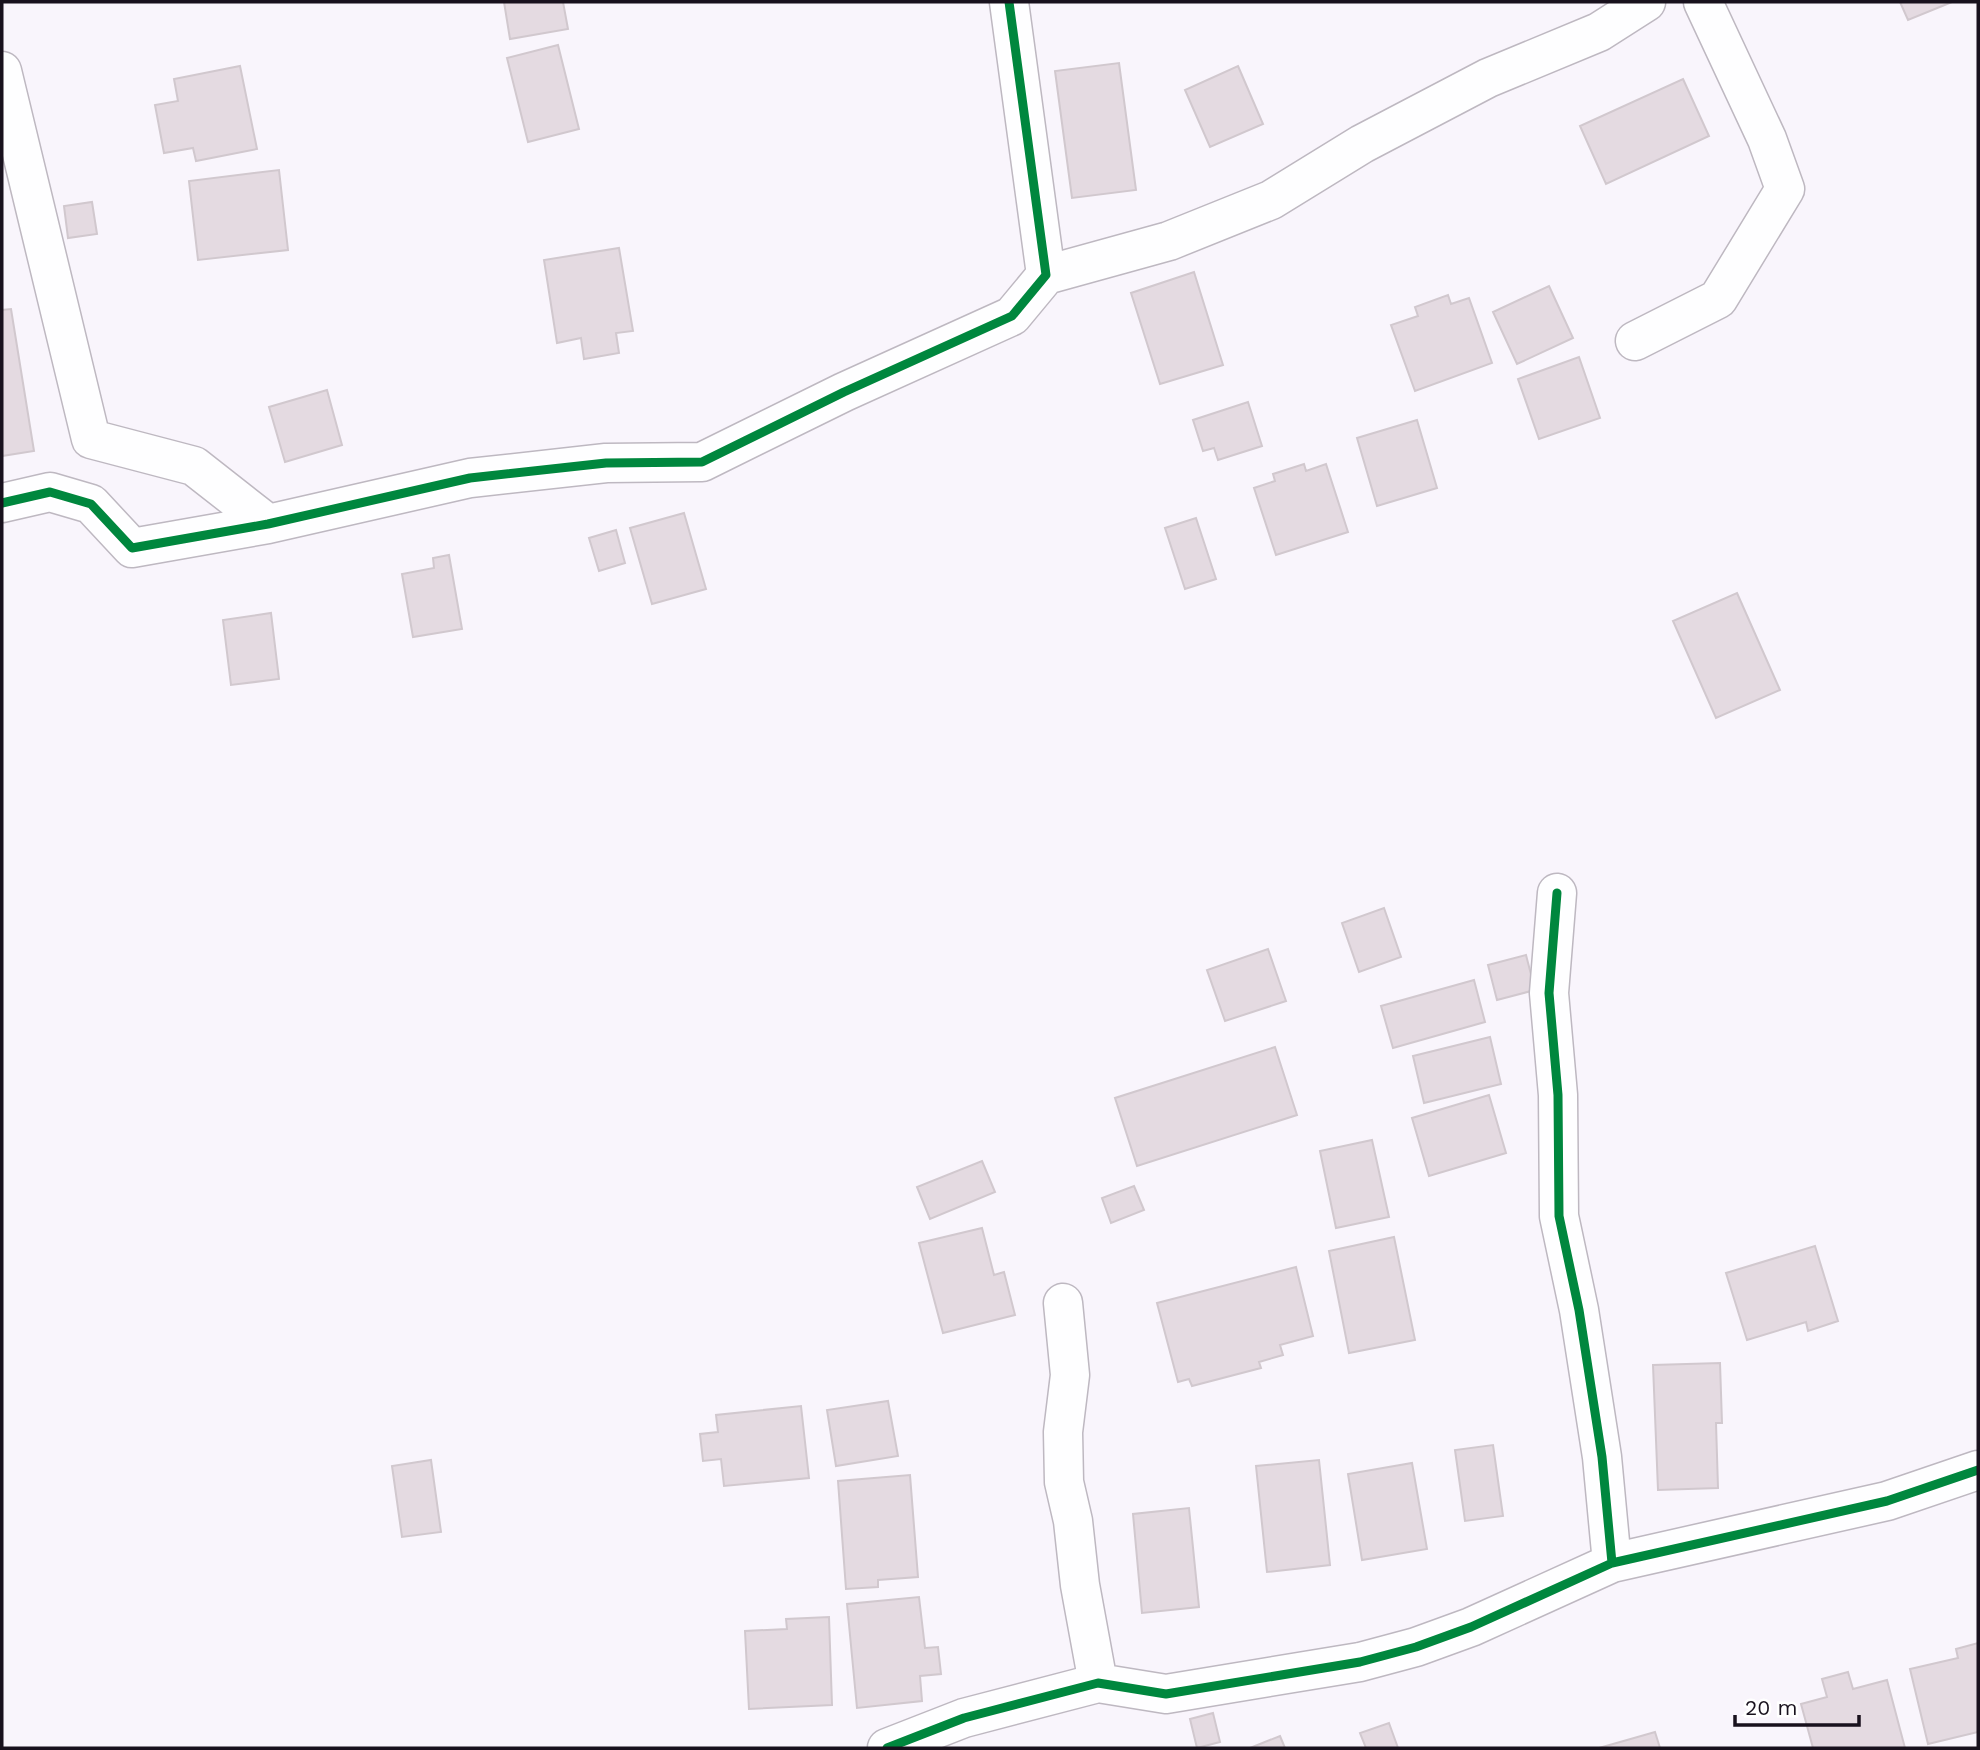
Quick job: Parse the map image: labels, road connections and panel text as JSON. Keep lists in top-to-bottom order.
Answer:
{
  "scale_bar": "20 m"
}
